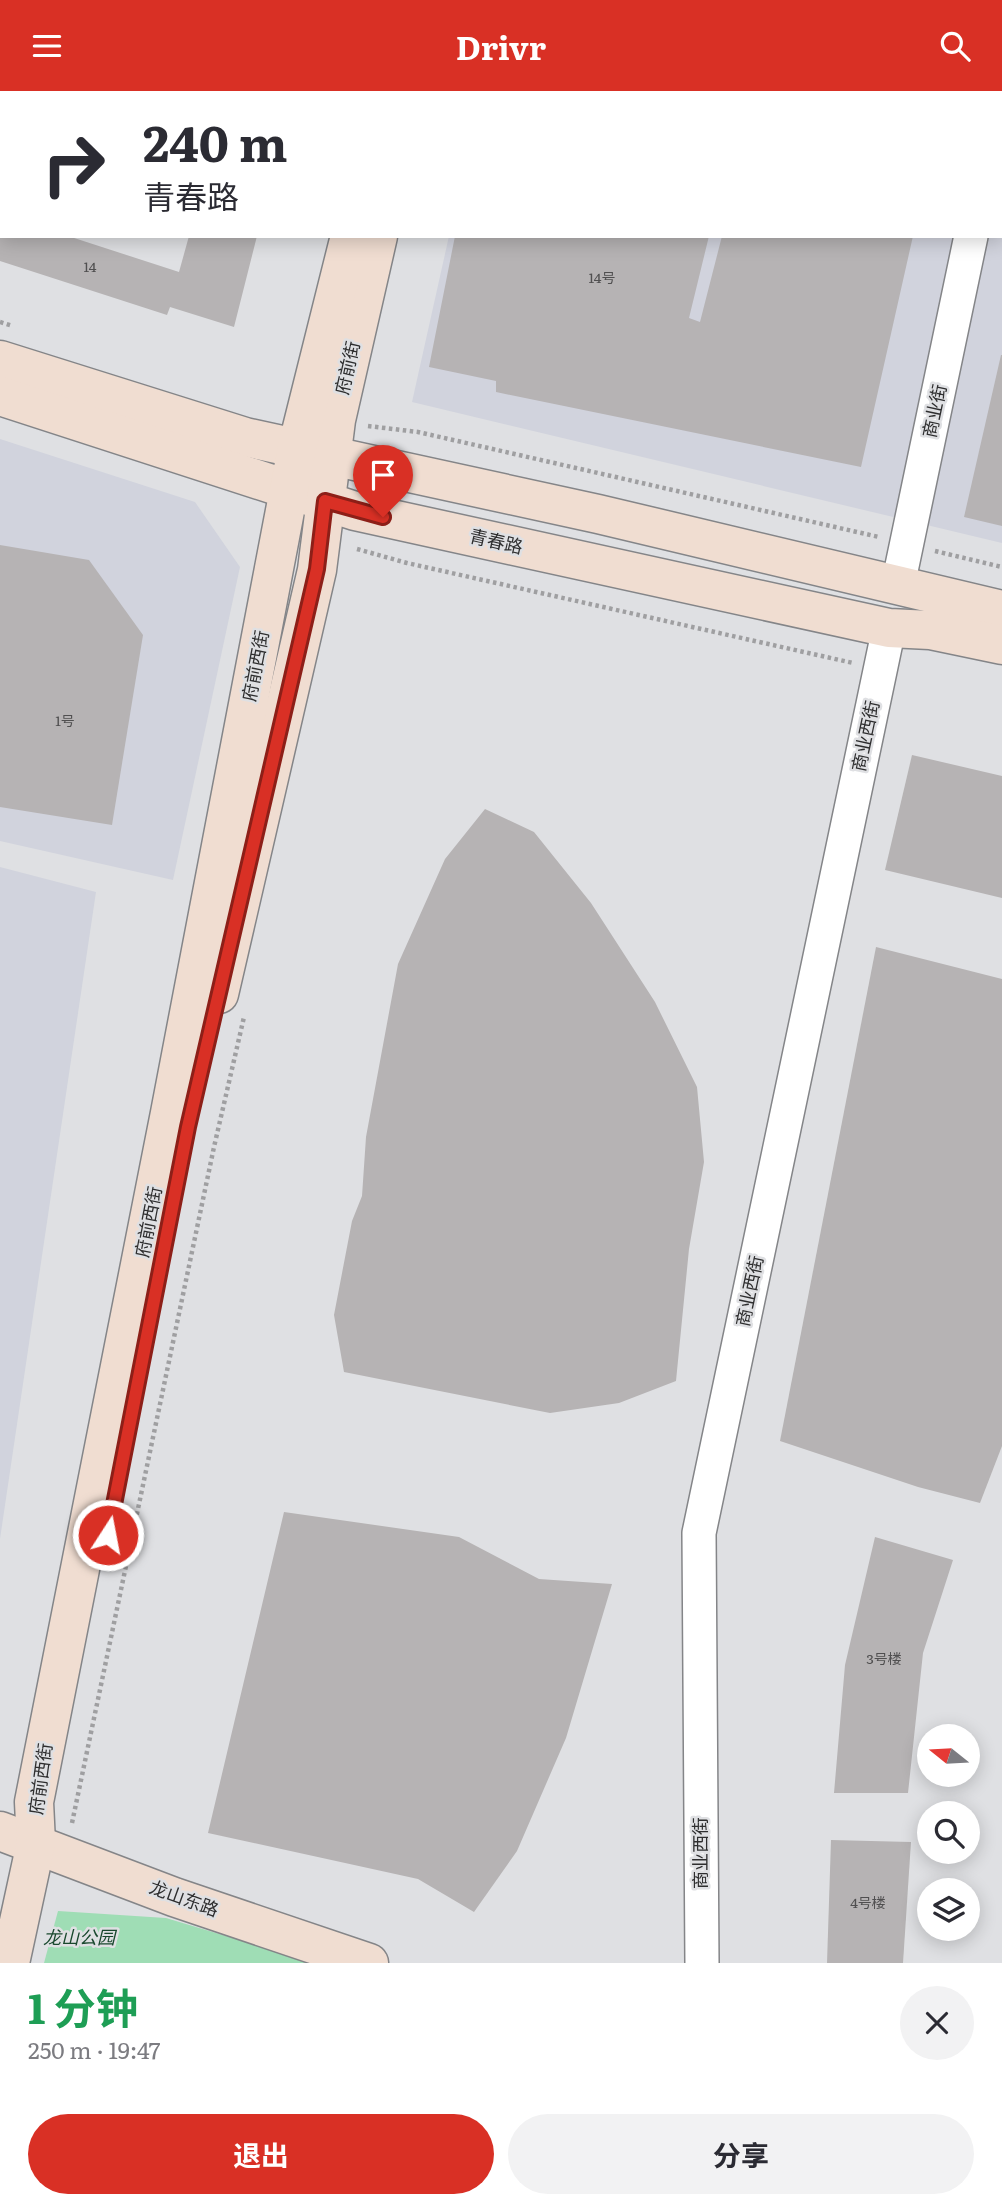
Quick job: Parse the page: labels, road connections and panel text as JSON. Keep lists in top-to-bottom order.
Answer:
{
  "streets": {
    "main road": [
      "府前街",
      "青春路",
      "府前西街",
      "龙山东路"
    ],
    "street": ["商业街", "商业西街"]
  },
  "crossings": [
    ["府前街", "青春路"],
    ["府前街", "府前西街"],
    ["青春路", "府前西街"],
    ["青春路", "商业西街"],
    ["府前西街", "龙山东路"]
  ],
  "parks": ["龙山公园"],
  "house_numbers": [
    "14",
    "14号",
    "1号",
    "3号楼",
    "4号楼"
  ],
  "north": "left",
  "page": {
    "header": "Drivr",
    "turn": ["240 m", "青春路"],
    "heading": ["1 分钟", "250 m · 19:47"],
    "buttons": ["退出", "分享"]
  }
}
